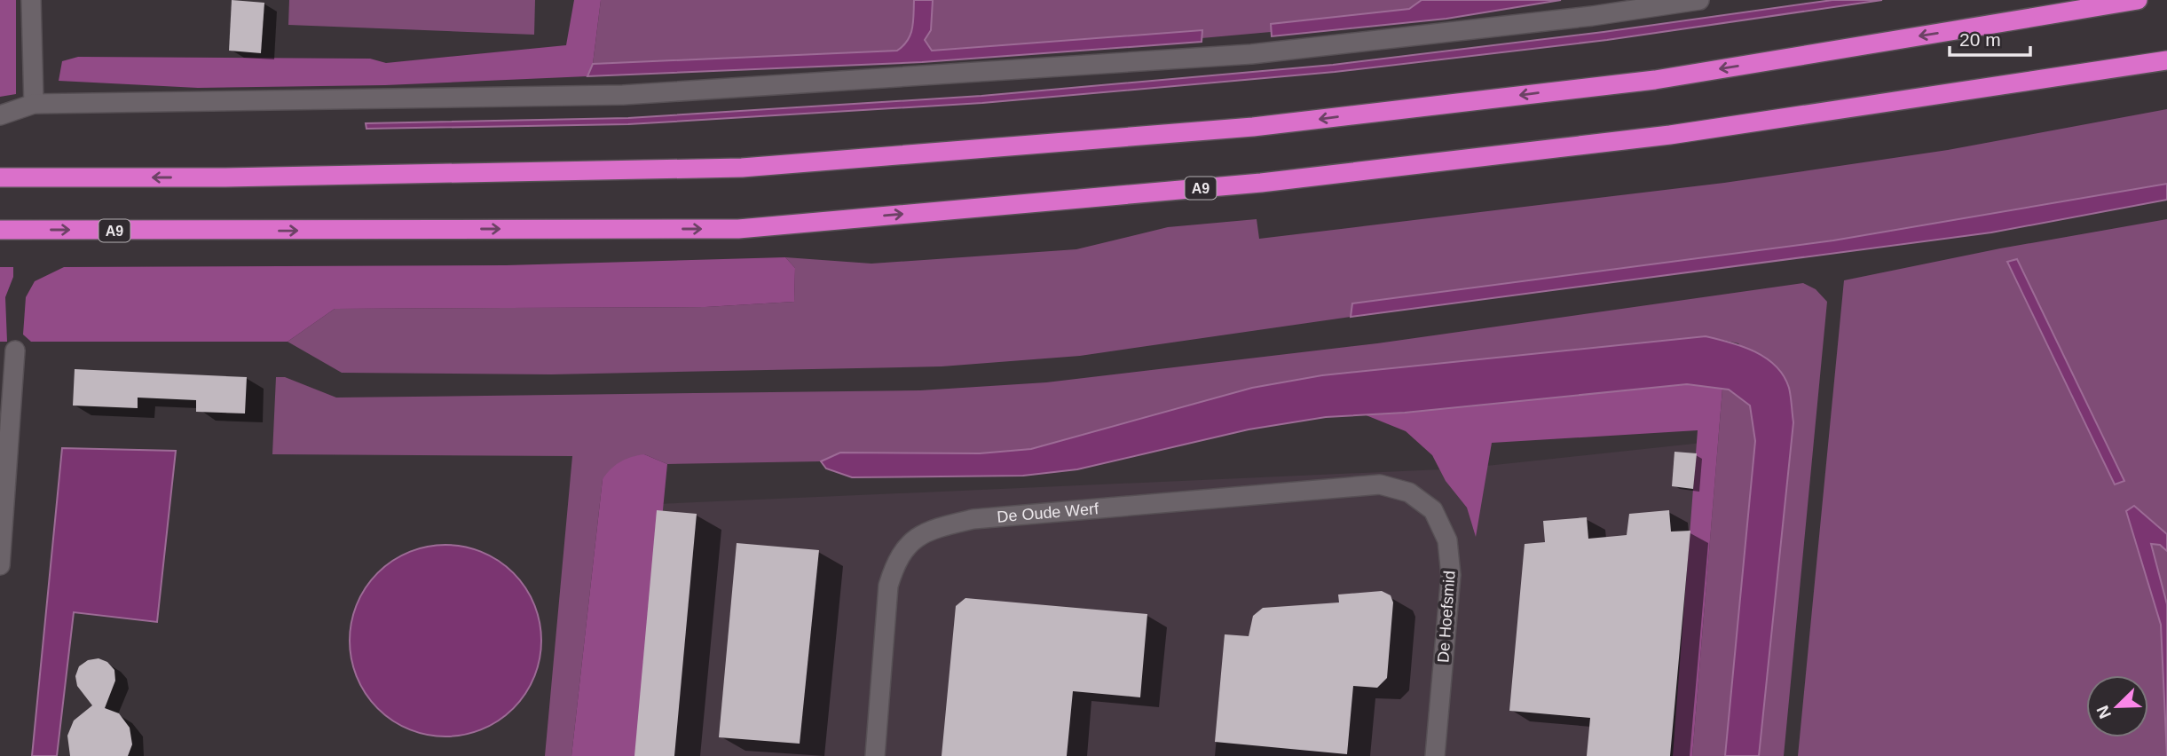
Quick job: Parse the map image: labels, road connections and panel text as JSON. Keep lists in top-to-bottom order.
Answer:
{
  "streets": {
    "highway": ["A9"],
    "street": ["De Oude Werf", "De Hoefsmid"]
  },
  "crossings": [
    ["De Oude Werf", "De Hoefsmid"]
  ],
  "scale_bar": "20 m",
  "north": "bottom left"
}
